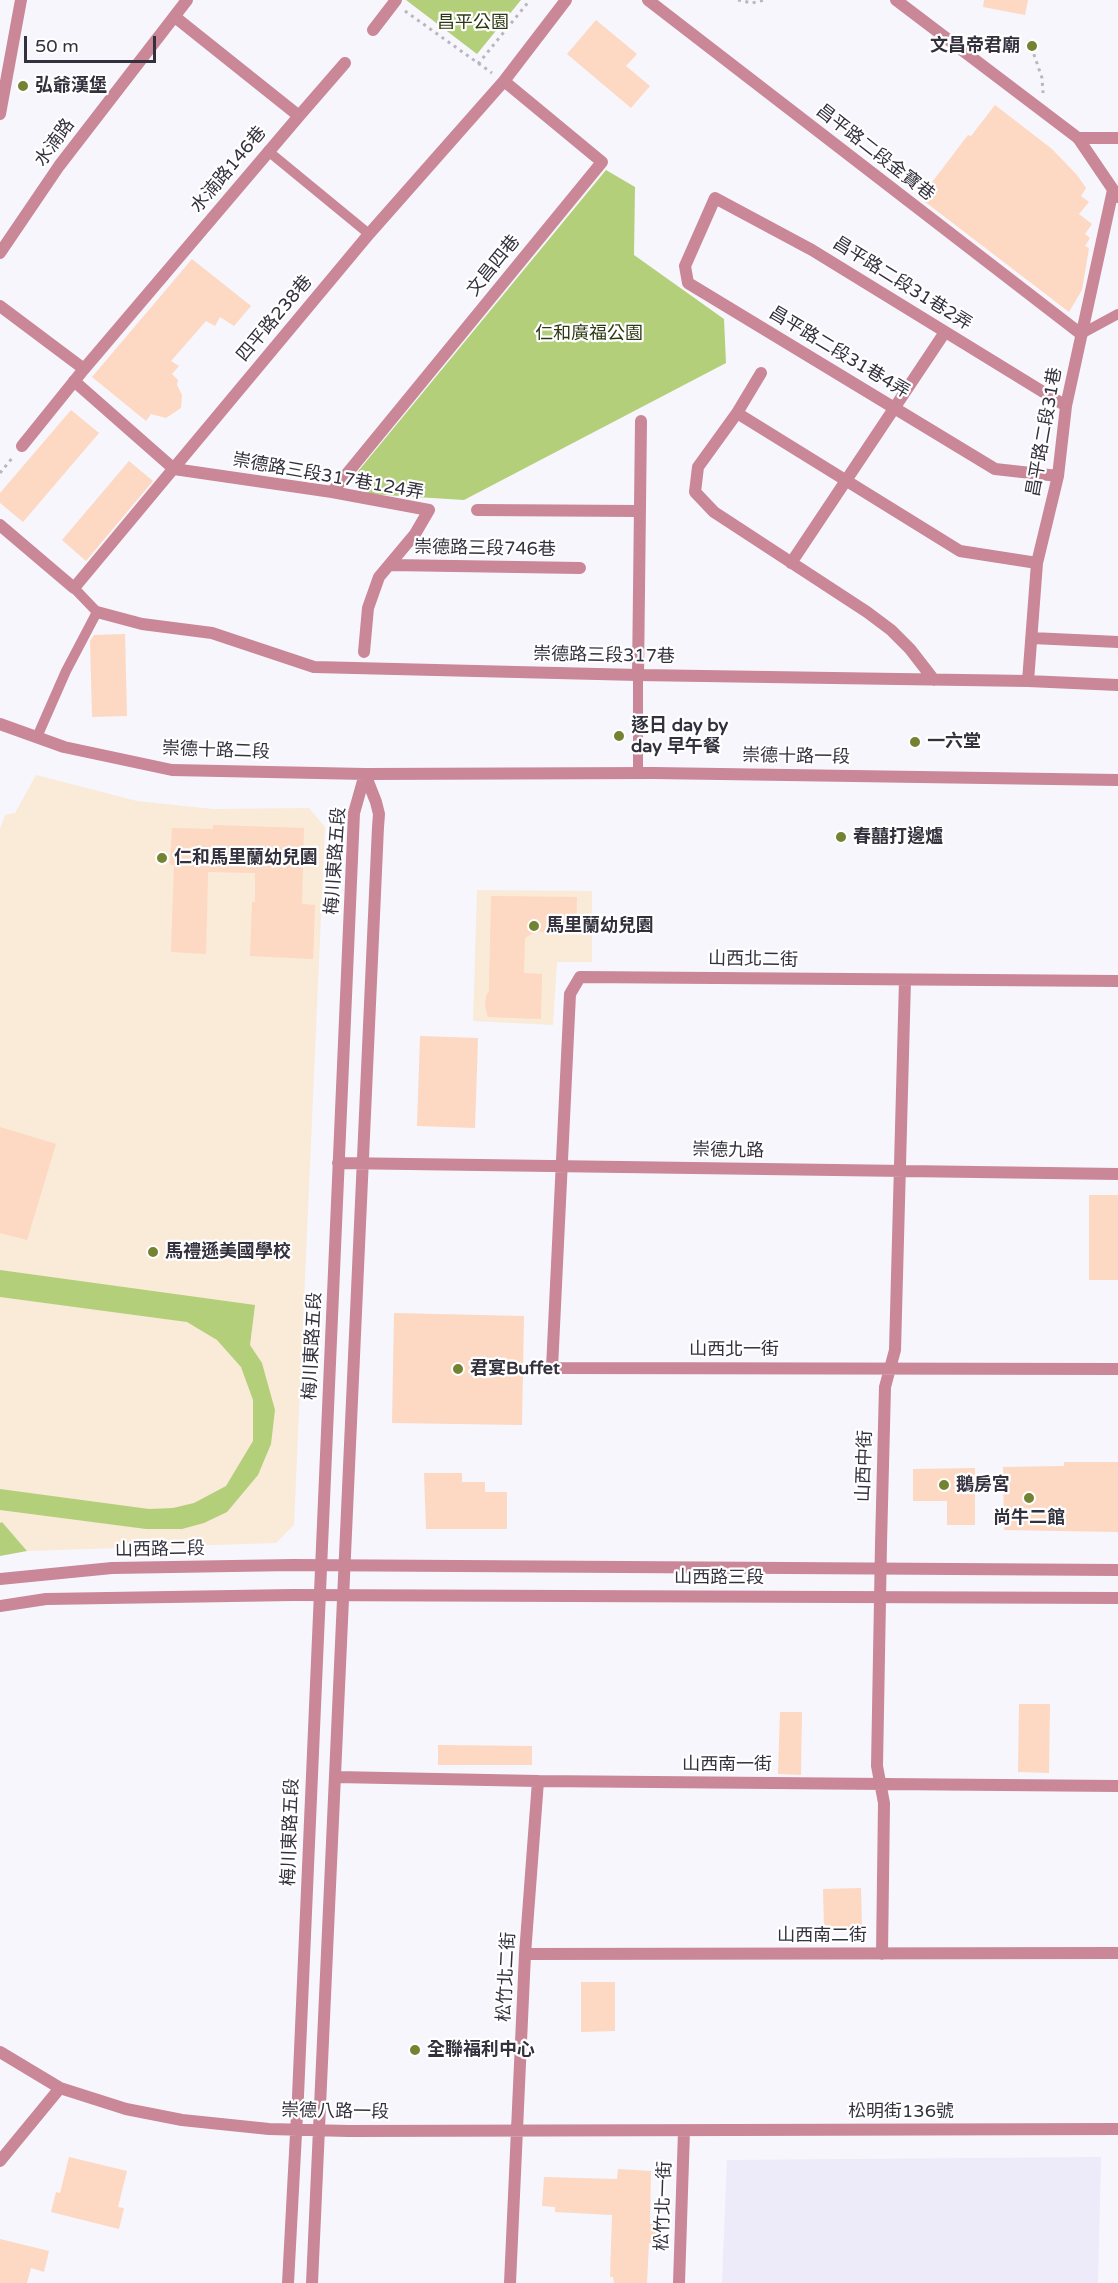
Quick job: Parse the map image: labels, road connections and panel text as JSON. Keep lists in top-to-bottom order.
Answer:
{
  "streets": {
    "street": [
      "水湳路",
      "昌平路二段金寶巷",
      "水湳路146巷",
      "文昌四巷",
      "昌平路二段31巷2弄",
      "四平路238巷",
      "昌平路二段31巷4弄",
      "昌平路二段31巷",
      "崇德路三段317巷124弄",
      "崇德路三段746巷",
      "崇德路三段317巷",
      "崇德十路二段",
      "崇德十路一段",
      "梅川東路五段",
      "山西北二街",
      "崇德九路",
      "山西北一街",
      "山西中街",
      "山西路二段",
      "山西路三段",
      "山西南一街",
      "山西南二街",
      "松竹北二街",
      "崇德八路一段",
      "松明街136號",
      "松竹北一街"
    ]
  },
  "crossings": [
    ["昌平路二段金寶巷", "昌平路二段31巷"],
    ["文昌四巷", "四平路238巷"],
    ["文昌四巷", "崇德路三段317巷124弄"],
    ["昌平路二段31巷2弄", "昌平路二段31巷4弄"],
    ["昌平路二段31巷2弄", "昌平路二段31巷"],
    ["四平路238巷", "崇德路三段317巷124弄"],
    ["昌平路二段31巷4弄", "昌平路二段31巷"],
    ["昌平路二段31巷", "崇德路三段317巷"],
    ["崇德路三段317巷124弄", "崇德路三段746巷"],
    ["崇德十路二段", "崇德十路一段"],
    ["崇德十路二段", "梅川東路五段"],
    ["崇德十路一段", "梅川東路五段"],
    ["梅川東路五段", "崇德九路"],
    ["梅川東路五段", "山西路二段"],
    ["梅川東路五段", "山西路三段"],
    ["梅川東路五段", "山西南一街"],
    ["梅川東路五段", "崇德八路一段"],
    ["山西北二街", "崇德九路"],
    ["山西北二街", "山西北一街"],
    ["山西北二街", "山西中街"],
    ["崇德九路", "山西北一街"],
    ["崇德九路", "山西中街"],
    ["山西北一街", "山西中街"],
    ["山西中街", "山西路三段"],
    ["山西中街", "山西南一街"],
    ["山西中街", "山西南二街"],
    ["山西路二段", "山西路三段"],
    ["山西南一街", "松竹北二街"],
    ["山西南二街", "松竹北二街"],
    ["松竹北二街", "崇德八路一段"],
    ["崇德八路一段", "松明街136號"],
    ["崇德八路一段", "松竹北一街"],
    ["松明街136號", "松竹北一街"]
  ],
  "parks": ["昌平公園", "仁和廣福公園"],
  "places": [
    "文昌帝君廟",
    "弘爺漢堡",
    "逐日 day by day 早午餐",
    "一六堂",
    "春囍打邊爐",
    "仁和馬里蘭幼兒園",
    "馬里蘭幼兒園",
    "馬禮遜美國學校",
    "君宴Buffet",
    "鵝房宮",
    "尚牛二館",
    "全聯福利中心"
  ],
  "scale_bar": "50 m"
}
